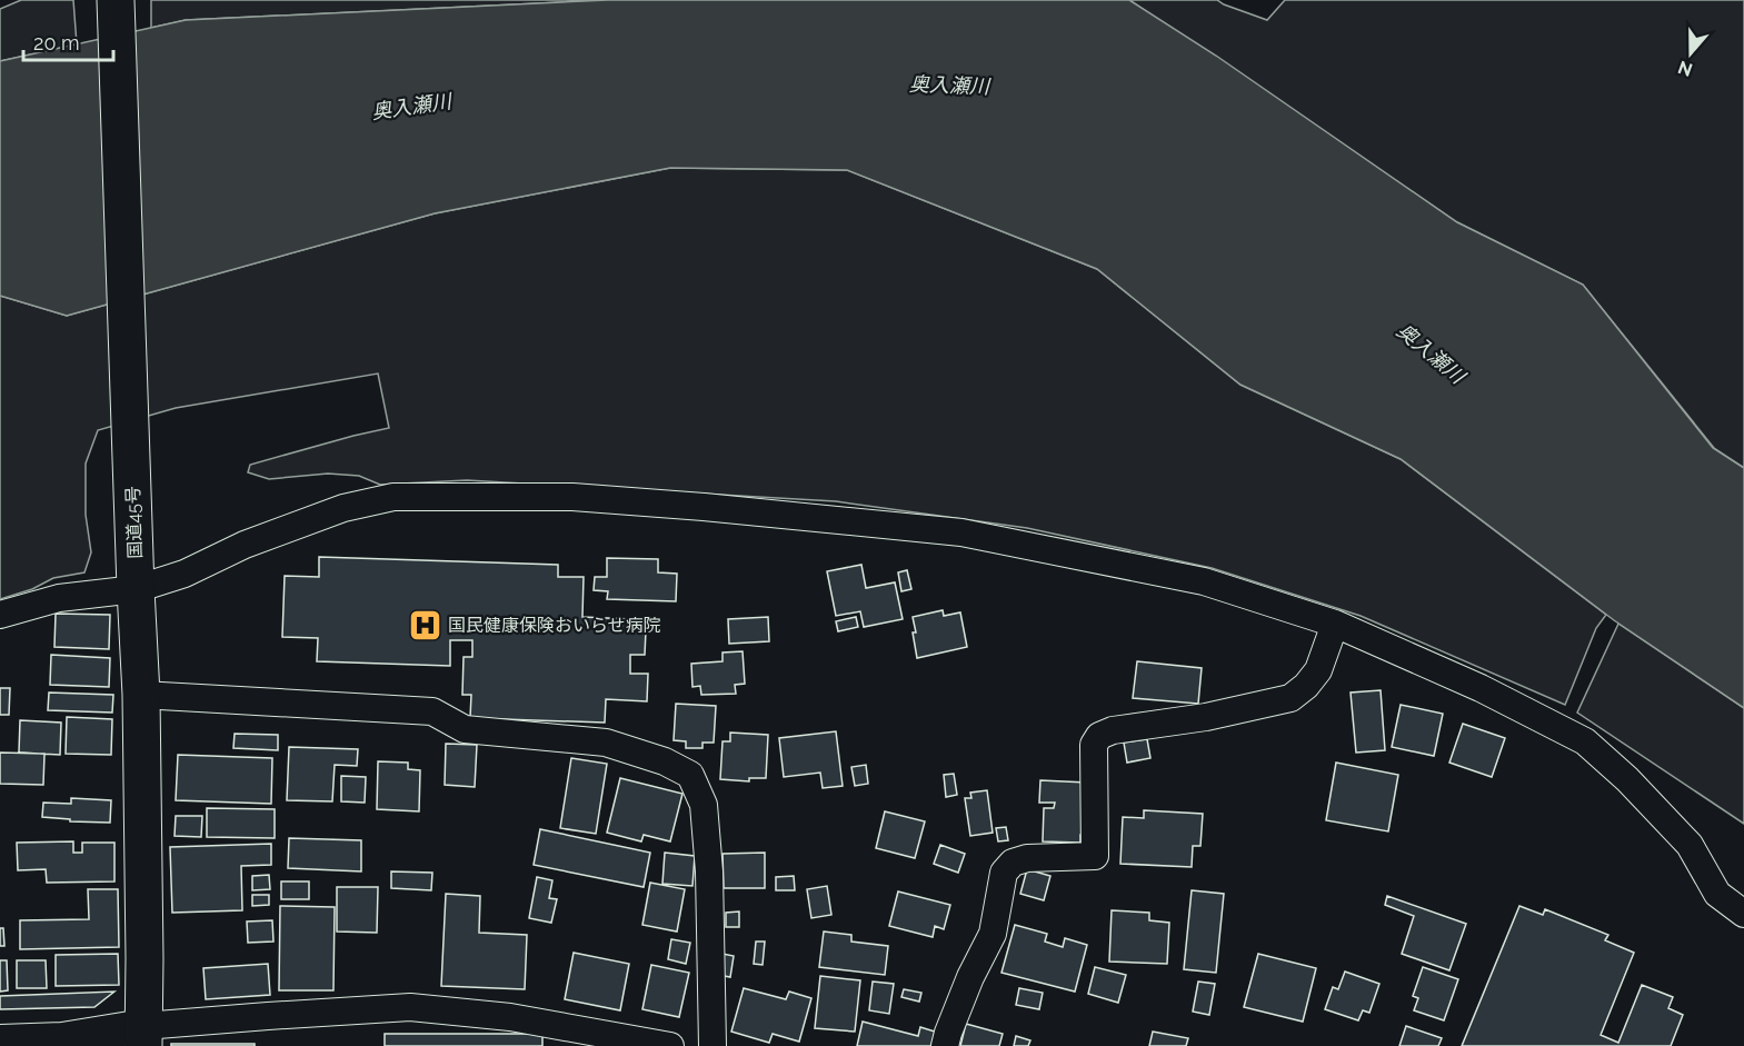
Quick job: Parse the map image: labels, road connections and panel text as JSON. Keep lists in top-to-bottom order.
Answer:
{
  "streets": {
    "highway": ["国道45号"]
  },
  "water": ["奥入瀬川"],
  "places": {
    "hospital": ["国民健康保険おいらせ病院"]
  },
  "scale_bar": "20 m",
  "north": "bottom"
}
